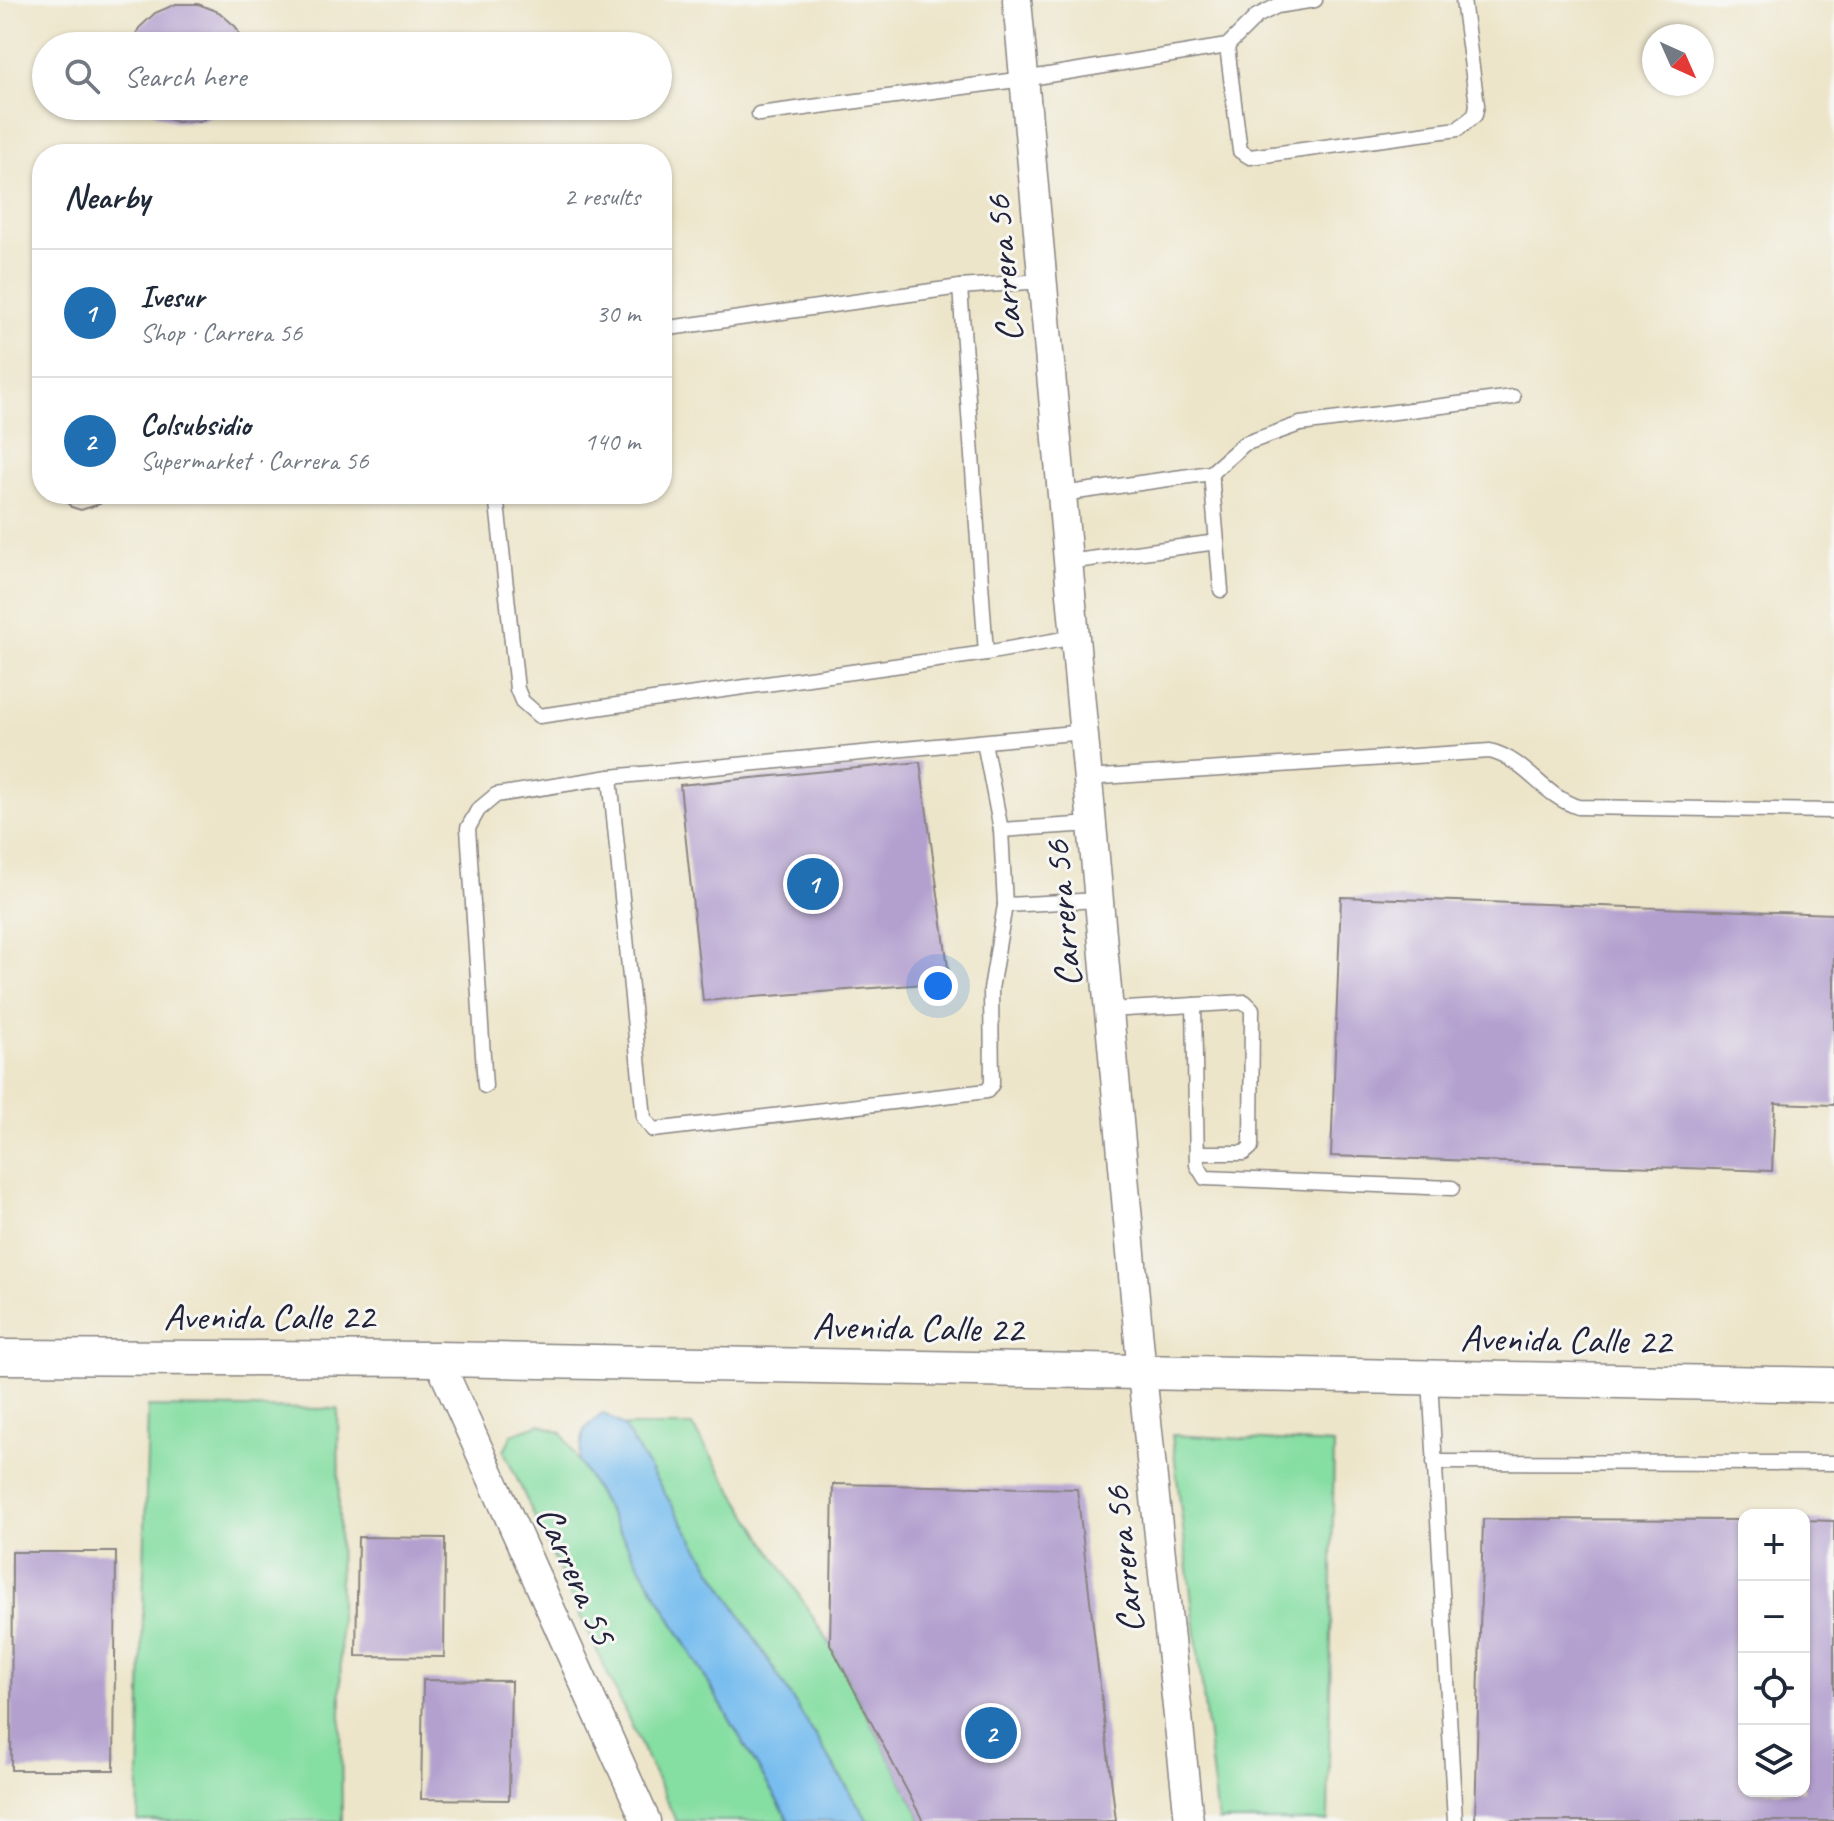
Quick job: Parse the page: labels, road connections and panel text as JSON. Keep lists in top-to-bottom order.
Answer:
{
  "streets": {
    "street": ["Carrera 56", "Avenida Calle 22", "Carrera 55"]
  },
  "crossings": [
    ["Carrera 56", "Avenida Calle 22"],
    ["Avenida Calle 22", "Carrera 55"]
  ],
  "north": "bottom right",
  "page": {
    "search": "Search here",
    "heading": ["Nearby", "2 results"],
    "list": [
      {
        "mark": "1",
        "name": "Ivesur",
        "note": "Shop · Carrera 56",
        "value": "30 m"
      },
      {
        "mark": "2",
        "name": "Colsubsidio",
        "note": "Supermarket · Carrera 56",
        "value": "140 m"
      }
    ],
    "pins": ["1", "2"],
    "map_buttons": ["+", "−"]
  }
}
